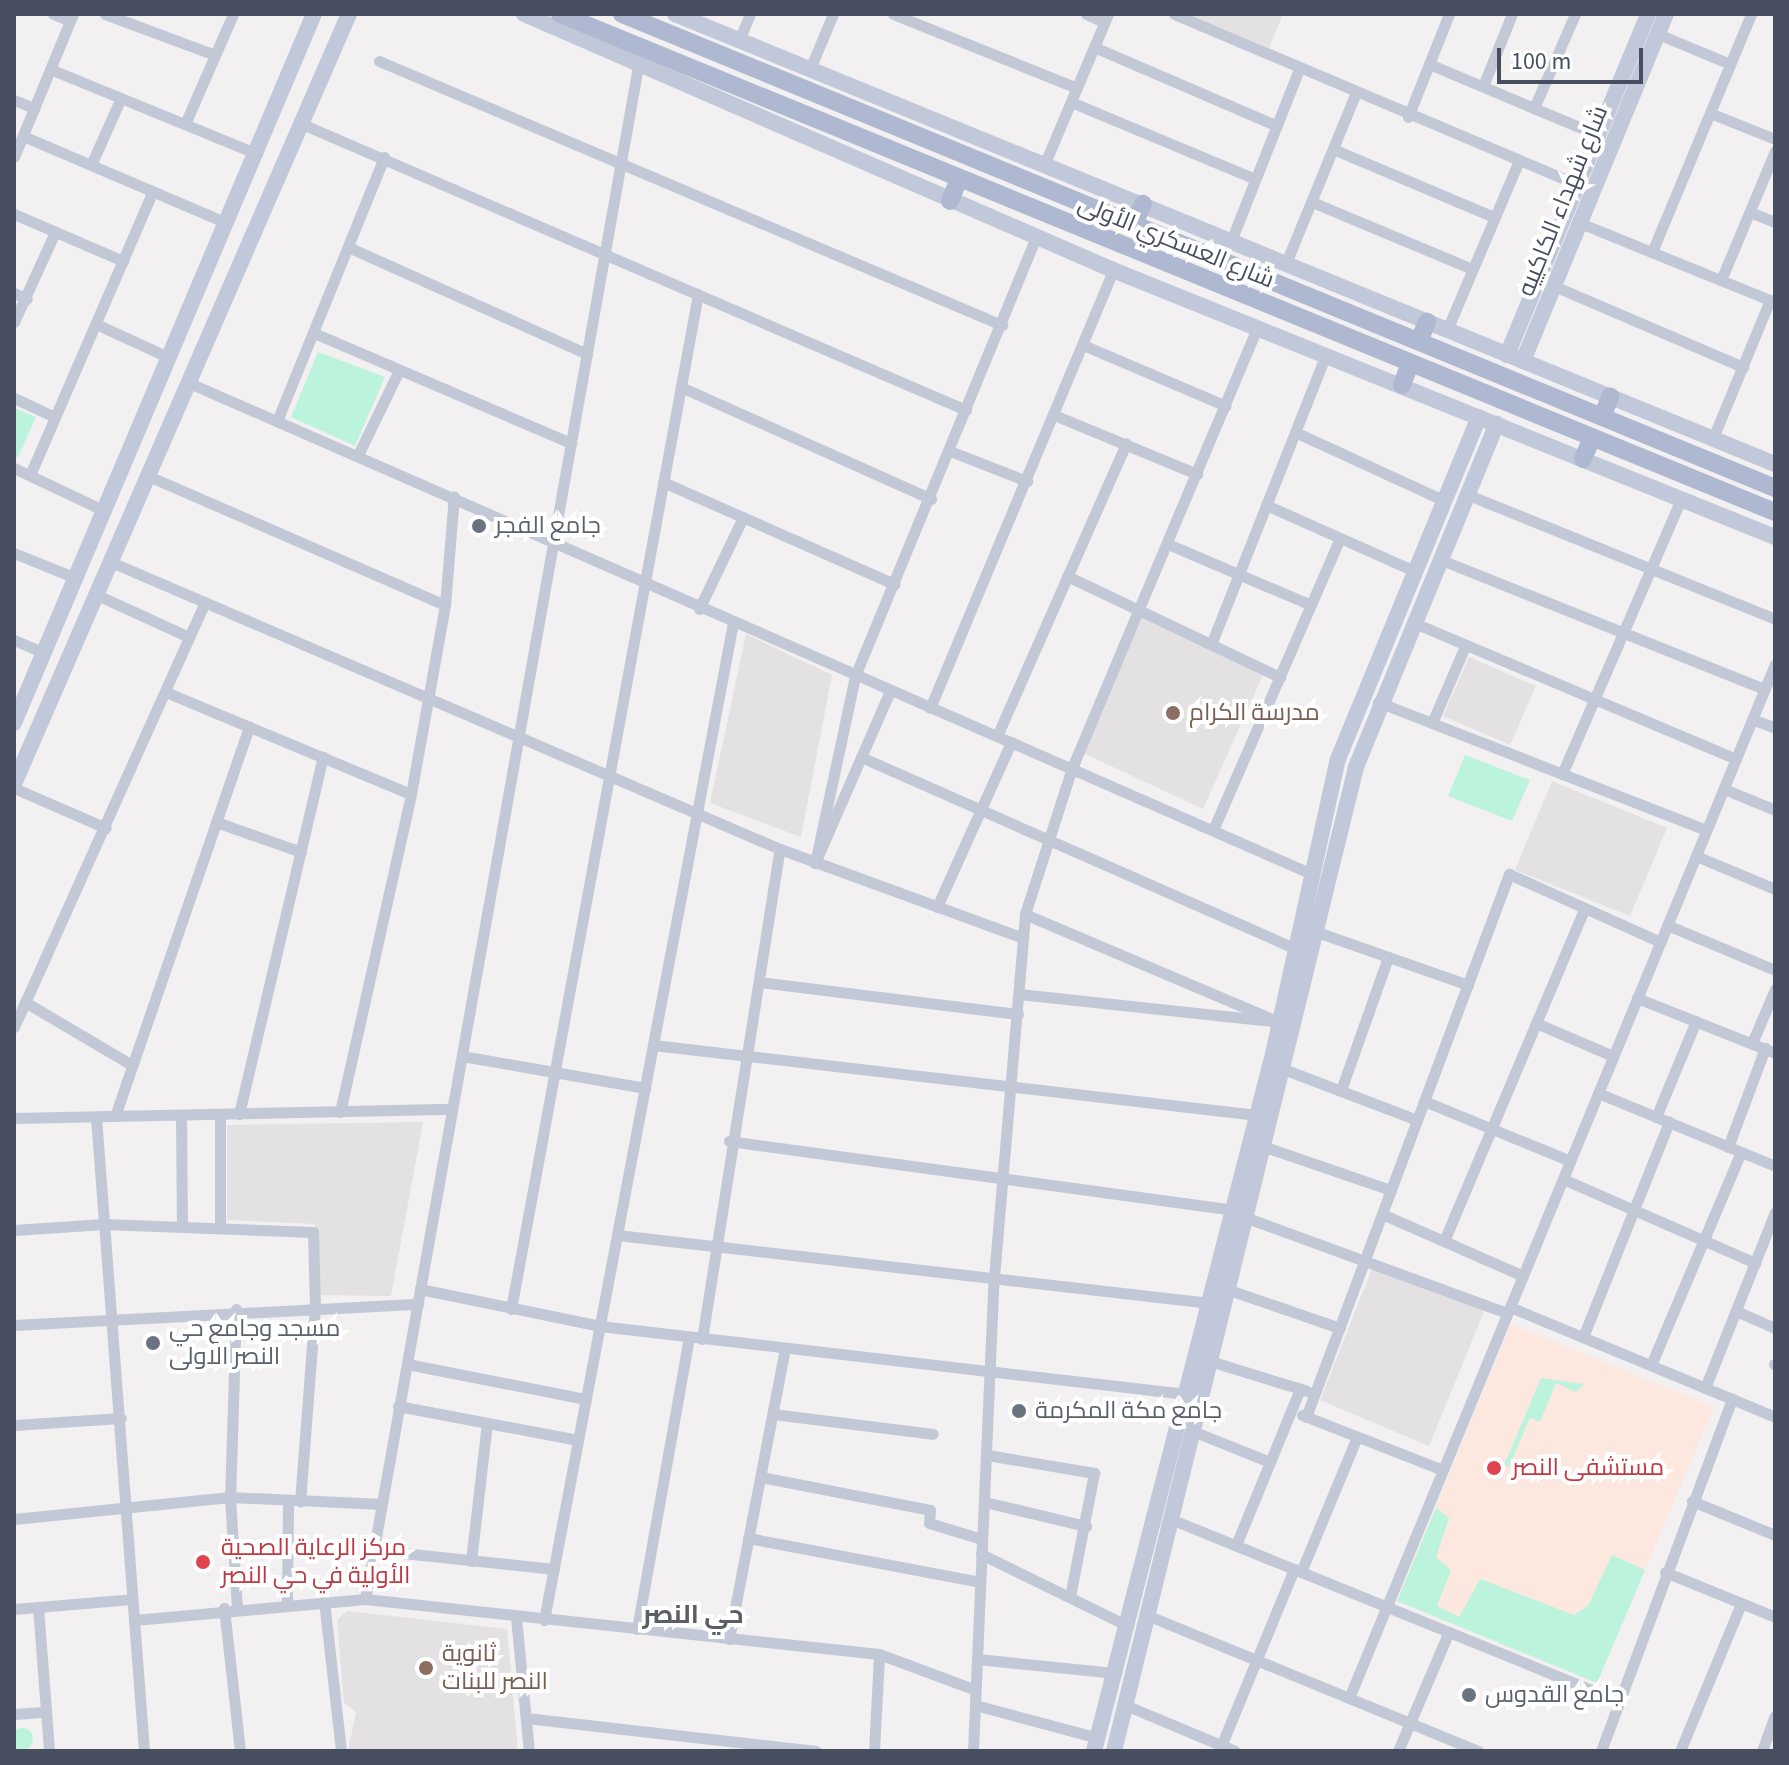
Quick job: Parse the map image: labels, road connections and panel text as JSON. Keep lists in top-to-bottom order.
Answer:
{
  "streets": {
    "main road": ["شارع العسكري الأولى"],
    "street": ["شارع شهداء الكاكييه"]
  },
  "districts": ["حي النصر"],
  "places": [
    "جامع الفجر",
    "مدرسة الكرام",
    "مسجد وجامع حي النصر الاولى",
    "جامع مكة المكرمة",
    "مستشفى النصر",
    "مركز الرعاية الصحية الأولية في حي النصر",
    "ثانوية النصر للبنات",
    "جامع القدوس"
  ],
  "scale_bar": "100 m"
}
